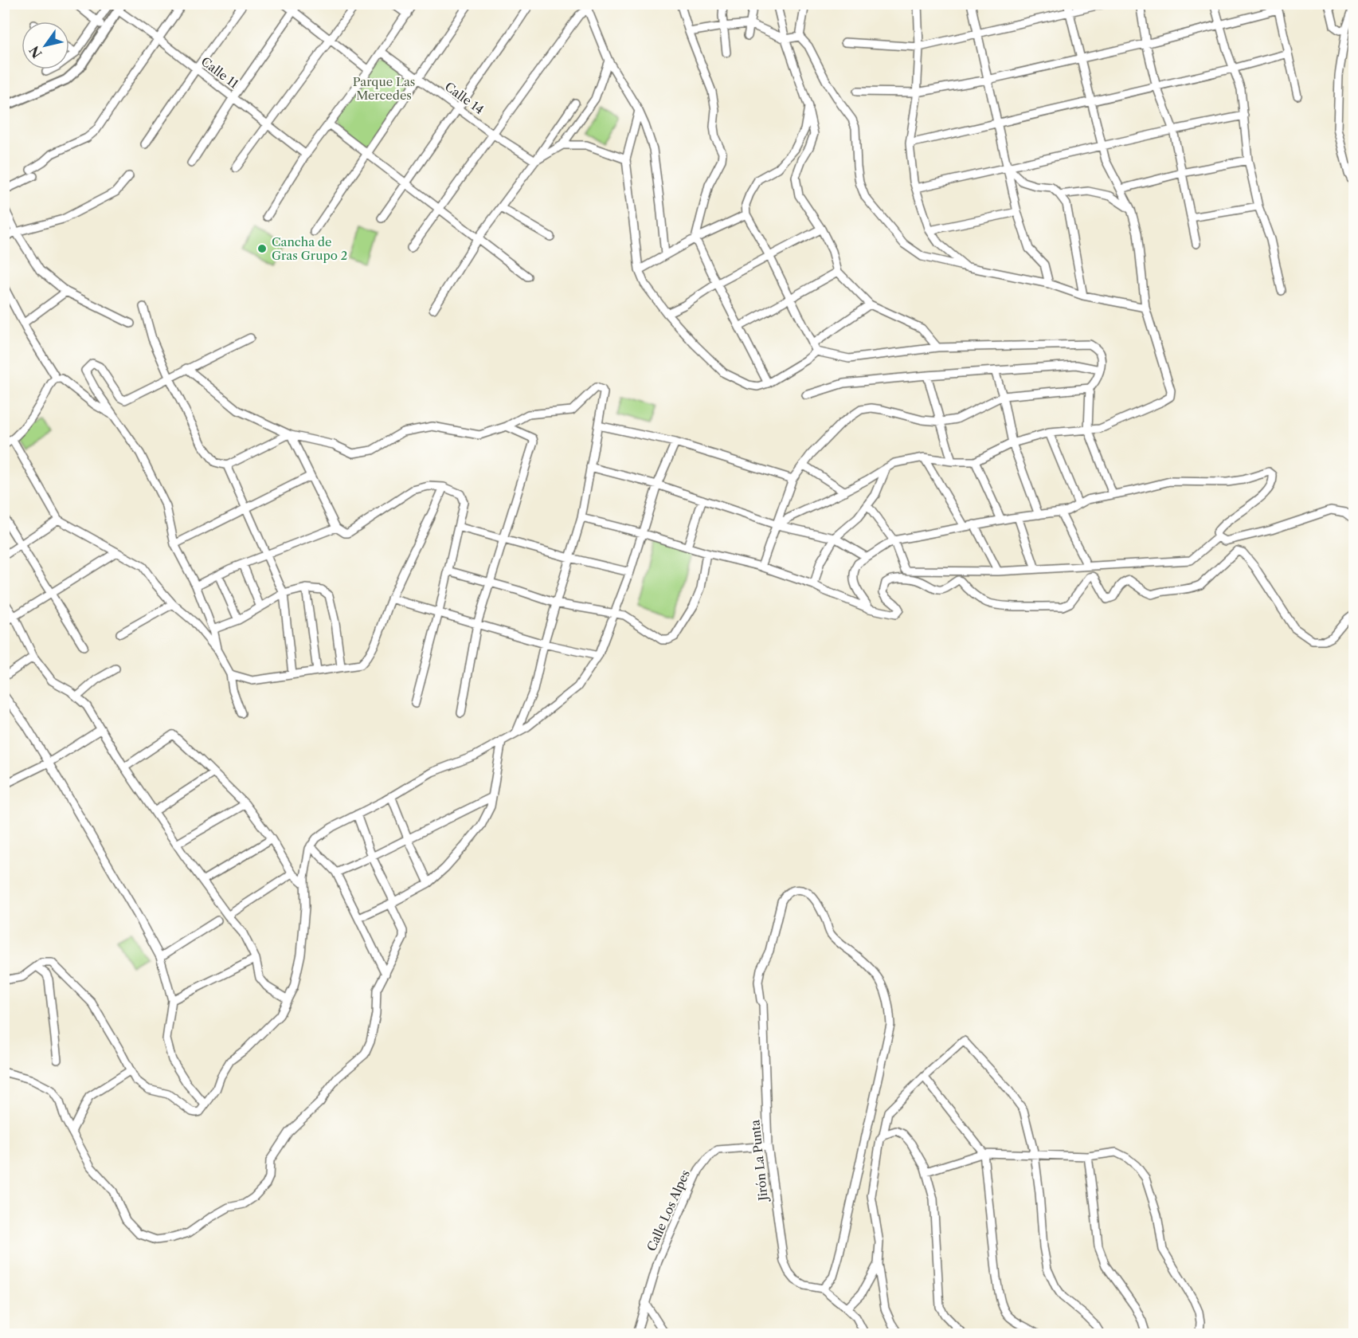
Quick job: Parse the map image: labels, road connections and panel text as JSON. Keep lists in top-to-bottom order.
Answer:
{
  "streets": {
    "street": [
      "Calle 11",
      "Calle 14",
      "Jirón La Punta",
      "Calle Los Alpes"
    ]
  },
  "crossings": [
    ["Jirón La Punta", "Calle Los Alpes"]
  ],
  "parks": ["Parque Las Mercedes"],
  "places": ["Cancha de Gras Grupo 2"],
  "north": "bottom left"
}
